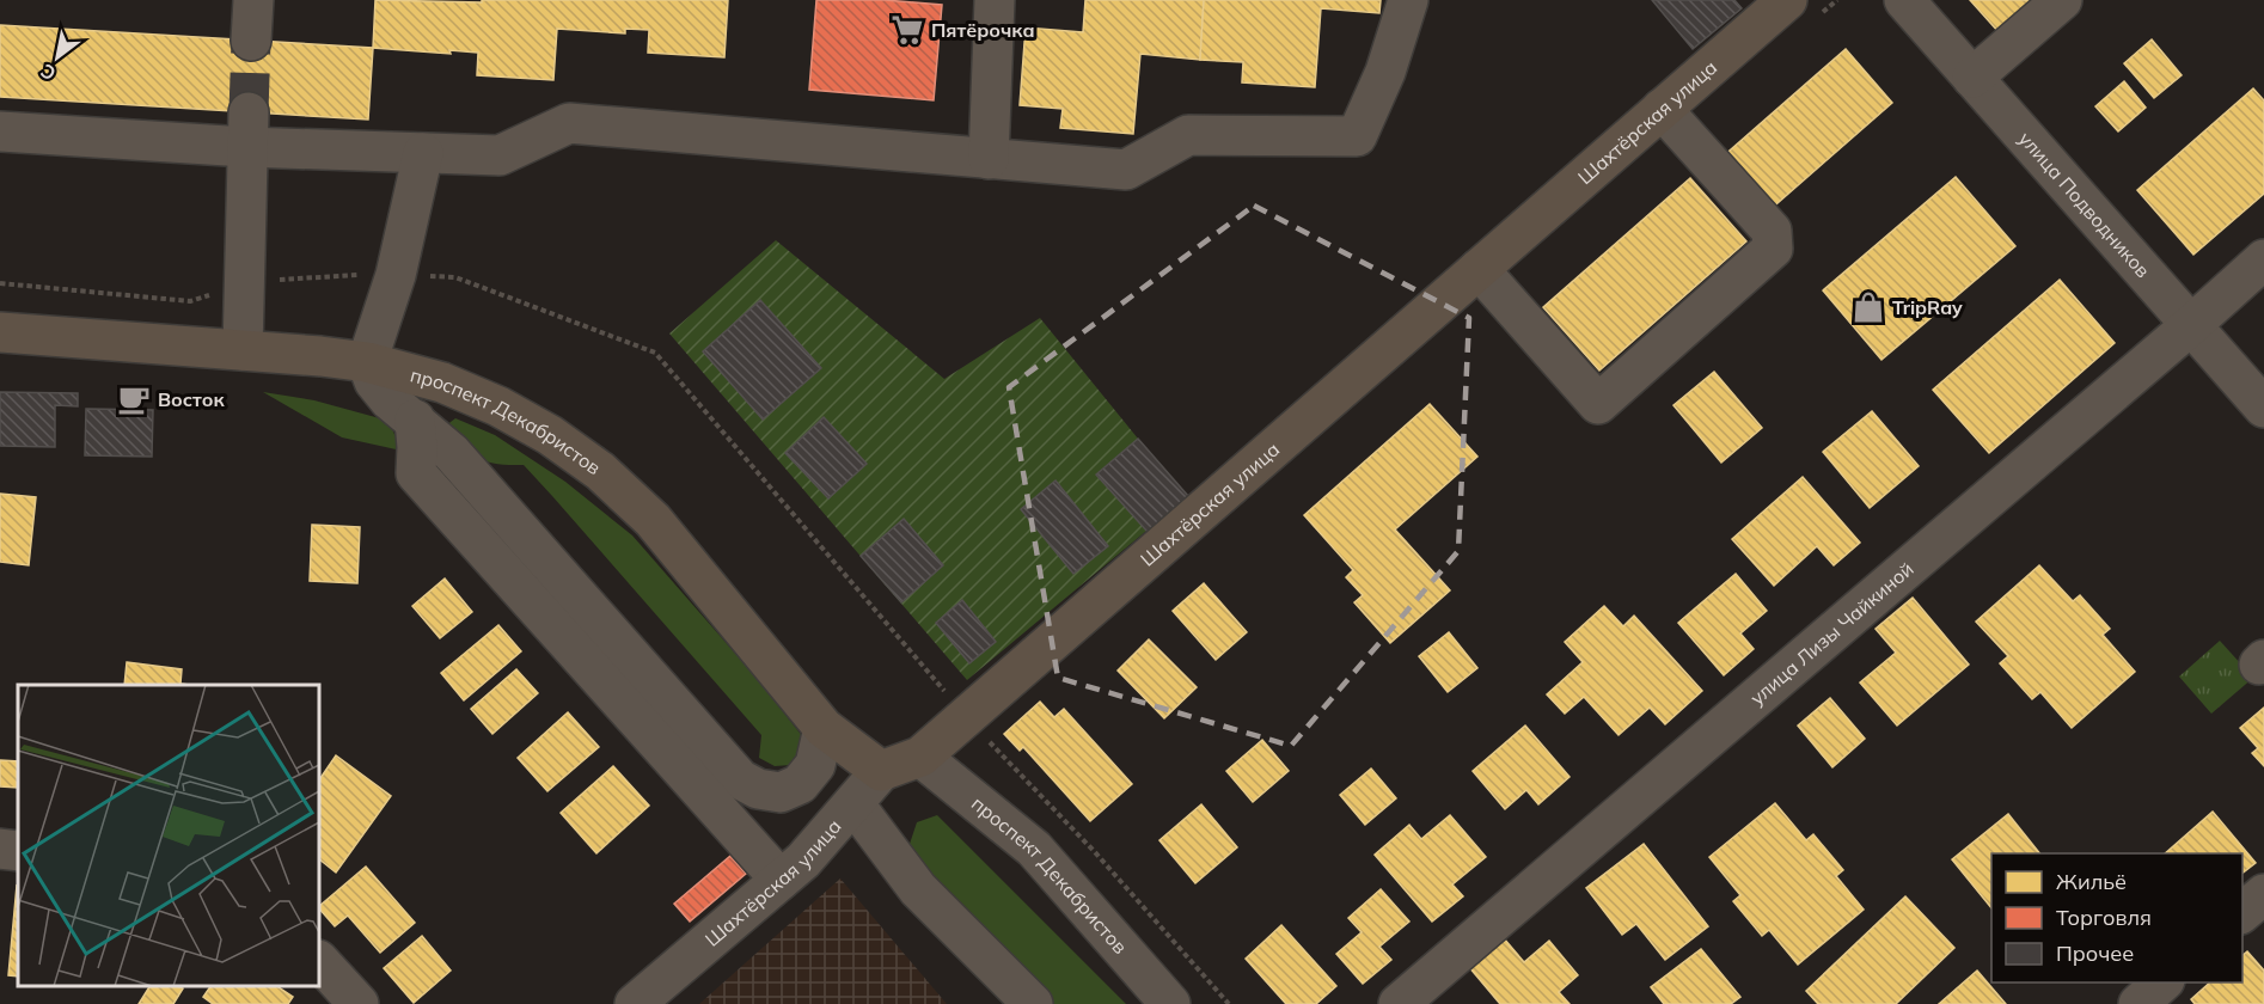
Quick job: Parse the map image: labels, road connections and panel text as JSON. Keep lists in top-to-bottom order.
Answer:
{
  "streets": {
    "main road": ["Шахтёрская улица", "проспект Декабристов"],
    "street": ["улица Подводников", "улица Лизы Чайкиной"]
  },
  "crossings": [
    ["Шахтёрская улица", "проспект Декабристов"],
    ["улица Подводников", "улица Лизы Чайкиной"]
  ],
  "places": {
    "supermarket": ["Пятёрочка"],
    "shop": ["TripRay"],
    "cafe": ["Восток"]
  },
  "legend": ["Жильё", "Торговля", "Прочее"],
  "north": "bottom left"
}
